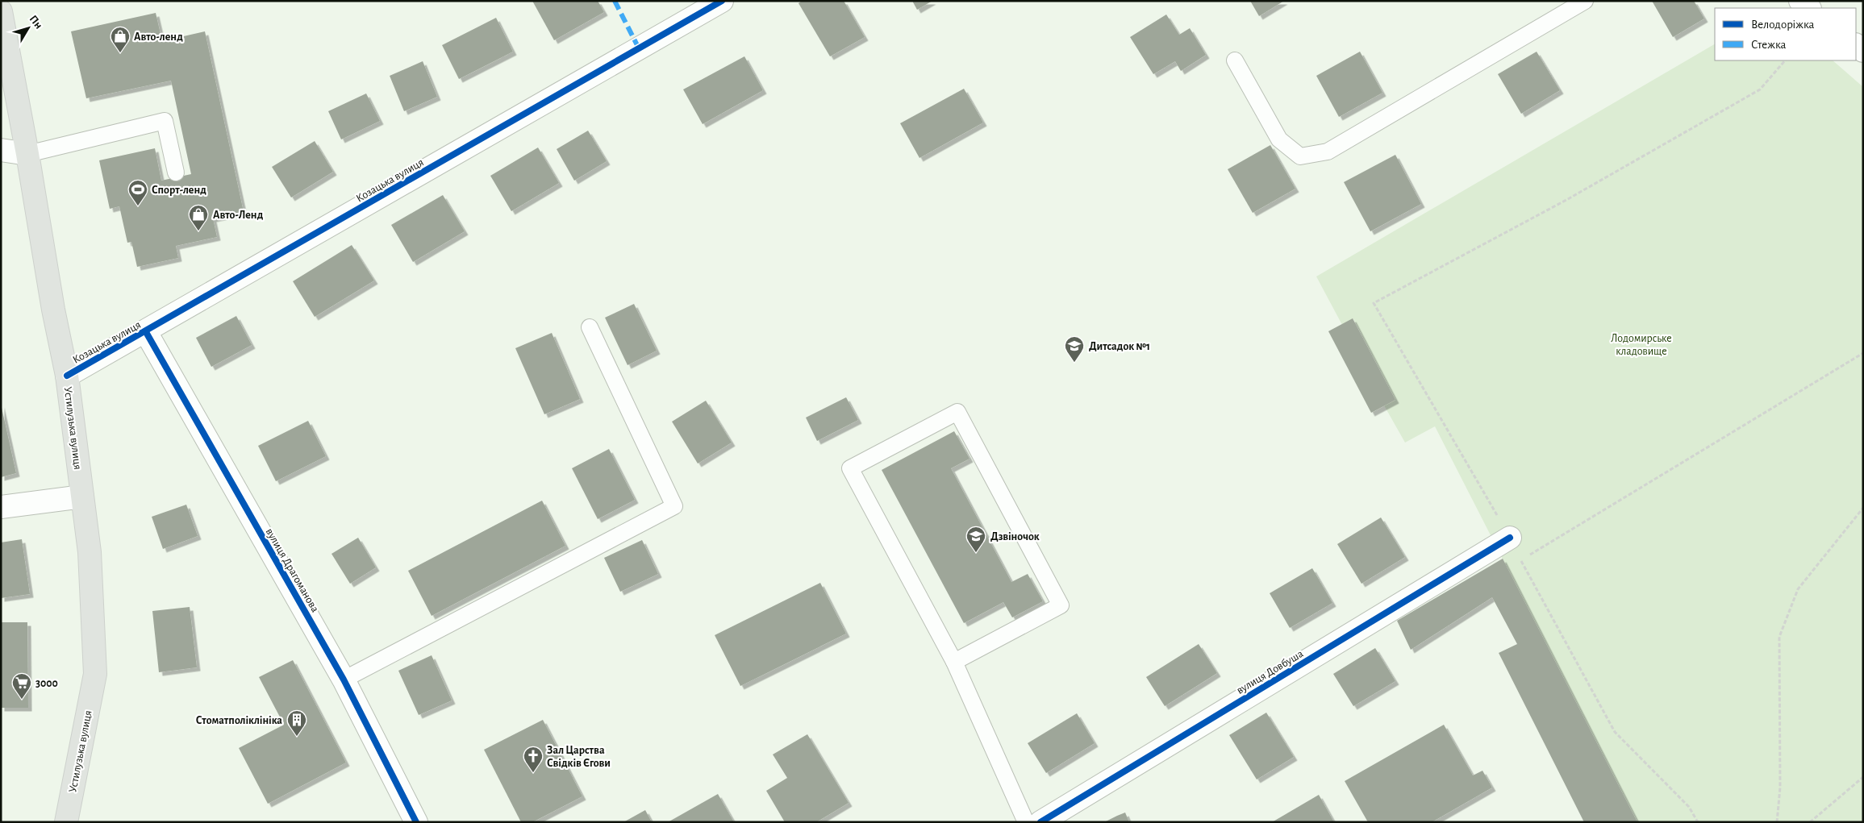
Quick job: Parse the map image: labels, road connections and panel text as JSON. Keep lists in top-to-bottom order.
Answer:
{
  "streets": {
    "main road": ["Устилузька вулиця"],
    "street": ["Козацька вулиця", "вулиця Драгоманова", "вулиця Довбуша"]
  },
  "crossings": [
    ["Козацька вулиця", "Устилузька вулиця"],
    ["Козацька вулиця", "вулиця Драгоманова"]
  ],
  "parks": ["Лодомирське кладовище"],
  "places": {
    "shop": ["Авто-ленд", "Авто-Ленд"],
    "sports": ["Спорт-ленд"],
    "school or university": ["Дитсадок №1", "Дзвіночок"],
    "supermarket": ["3000"],
    "building": ["Стоматполіклініка"],
    "church": ["Зал Царства Свідків Єгови"]
  },
  "legend": ["Велодоріжка", "Стежка"],
  "north": "top right"
}
